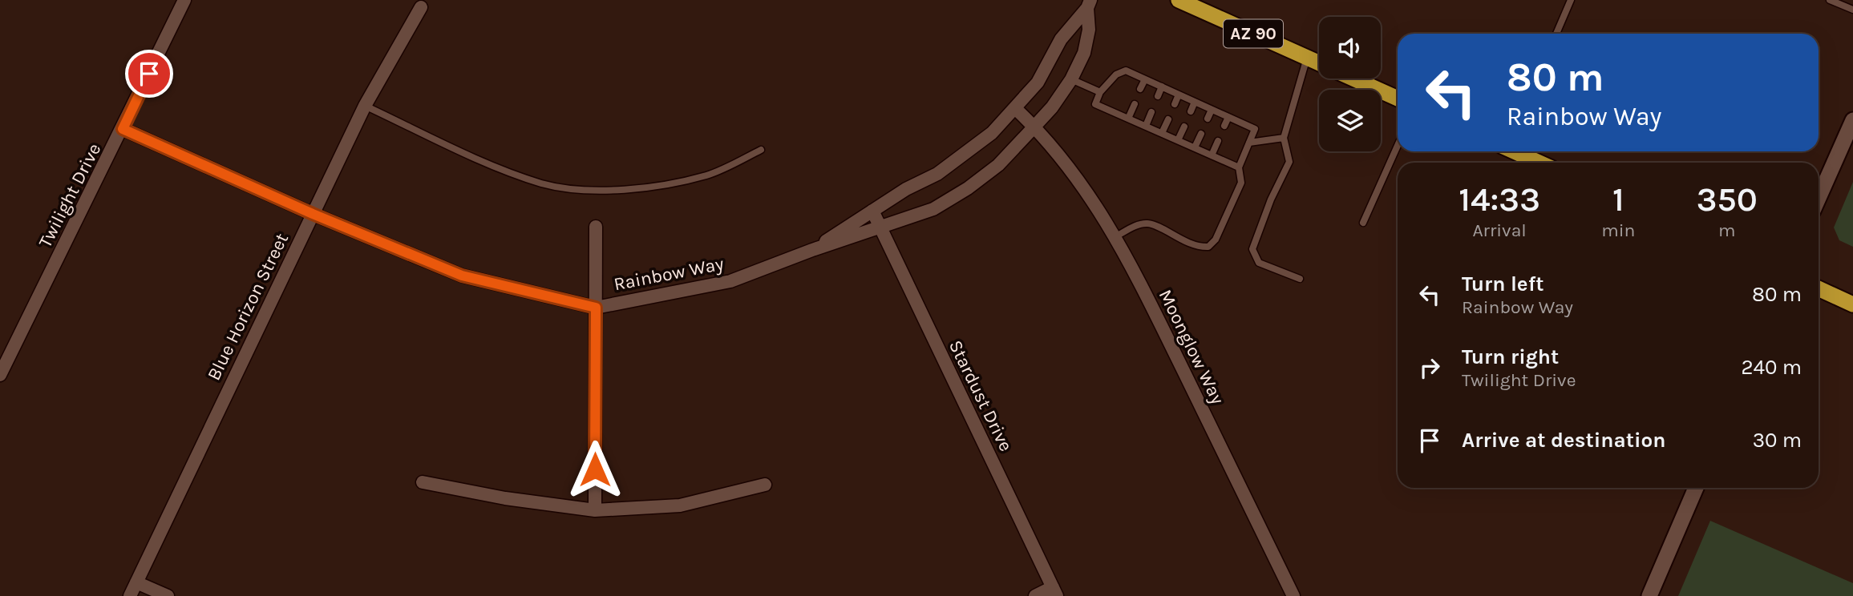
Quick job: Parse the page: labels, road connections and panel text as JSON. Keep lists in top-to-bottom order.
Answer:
{
  "streets": {
    "highway": ["AZ 90"],
    "street": [
      "Twilight Drive",
      "Rainbow Way",
      "Blue Horizon Street",
      "Moonglow Way",
      "Stardust Drive"
    ]
  },
  "crossings": [
    ["Twilight Drive", "Rainbow Way"],
    ["Rainbow Way", "Blue Horizon Street"],
    ["Rainbow Way", "Moonglow Way"],
    ["Rainbow Way", "Stardust Drive"]
  ],
  "page": {
    "turn": ["80 m", "Rainbow Way"],
    "eta": [
      "14:33",
      "Arrival",
      "1",
      "min",
      "350",
      "m"
    ],
    "list": [
      {
        "name": "Turn left",
        "note": "Rainbow Way",
        "value": "80 m"
      },
      {
        "name": "Turn right",
        "note": "Twilight Drive",
        "value": "240 m"
      },
      {
        "name": "Arrive at destination",
        "value": "30 m"
      }
    ]
  }
}
